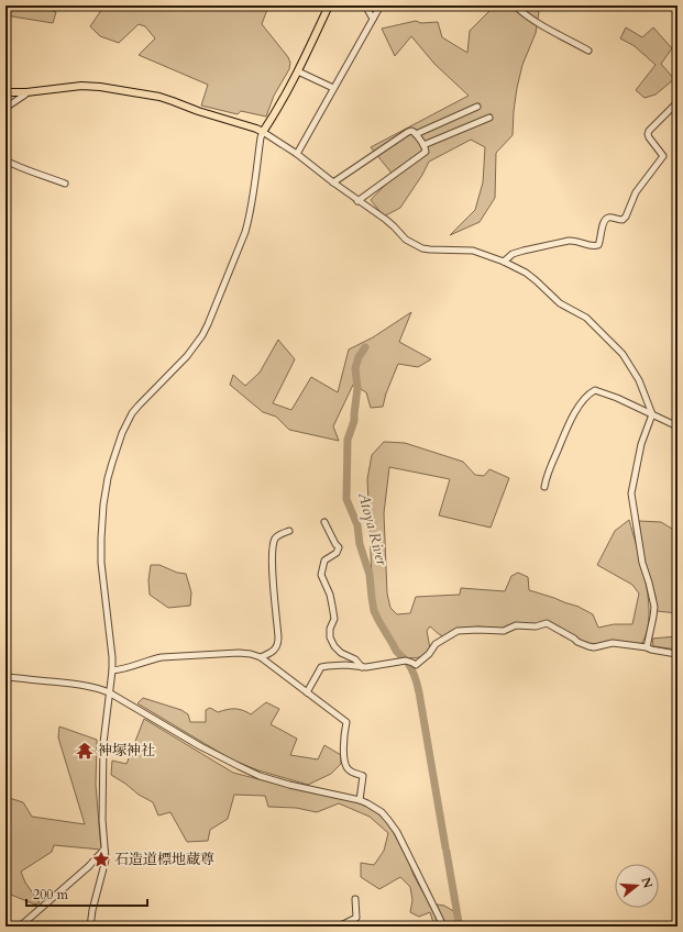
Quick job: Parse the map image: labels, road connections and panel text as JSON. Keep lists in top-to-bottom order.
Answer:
{
  "water": ["Atoya River"],
  "places": {
    "temple": ["神塚神社"],
    "place": ["石造道標地蔵尊"]
  },
  "scale_bar": "200 m",
  "north": "right"
}
